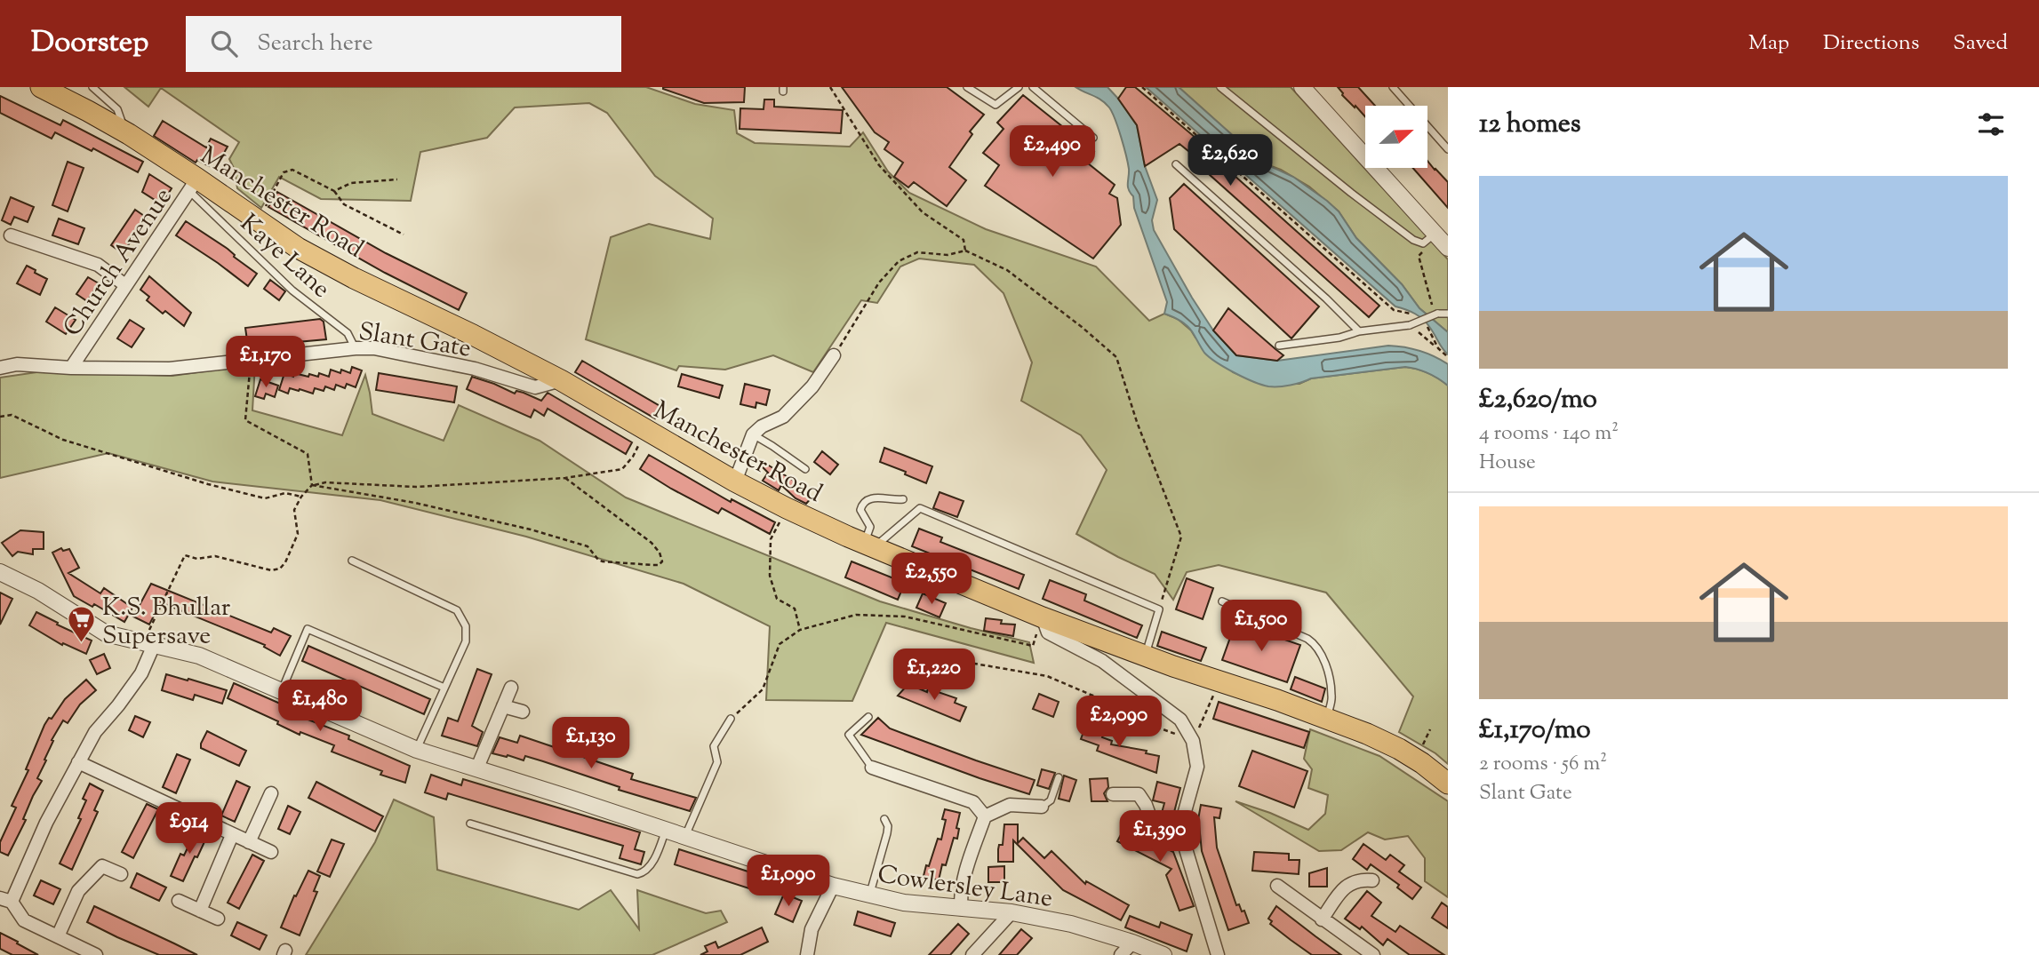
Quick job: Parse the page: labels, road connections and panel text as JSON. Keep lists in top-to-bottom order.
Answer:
{
  "streets": {
    "main road": ["Manchester Road"],
    "street": ["Church Avenue", "Slant Gate", "Cowlersley Lane"],
    "lane": ["Kaye Lane"]
  },
  "crossings": [
    ["Manchester Road", "Kaye Lane"],
    ["Manchester Road", "Church Avenue"],
    ["Manchester Road", "Slant Gate"],
    ["Kaye Lane", "Church Avenue"],
    ["Kaye Lane", "Slant Gate"],
    ["Church Avenue", "Slant Gate"]
  ],
  "places": {
    "supermarket": ["K.S. Bhullar Supersave"]
  },
  "north": "right",
  "page": {
    "header": "Doorstep",
    "search": "Search here",
    "nav": ["Map", "Directions", "Saved"],
    "heading": "12 homes",
    "price": [
      "£2,490",
      "£2,620",
      "£1,170",
      "£2,550",
      "£1,500",
      "£1,220",
      "£1,480",
      "£2,090",
      "£1,130",
      "£914",
      "£1,390",
      "£1,090"
    ],
    "list": [
      {
        "name": "£2,620/mo",
        "note": "4 rooms · 140 m² · House"
      },
      {
        "name": "£1,170/mo",
        "note": "2 rooms · 56 m² · Slant Gate"
      }
    ]
  }
}
